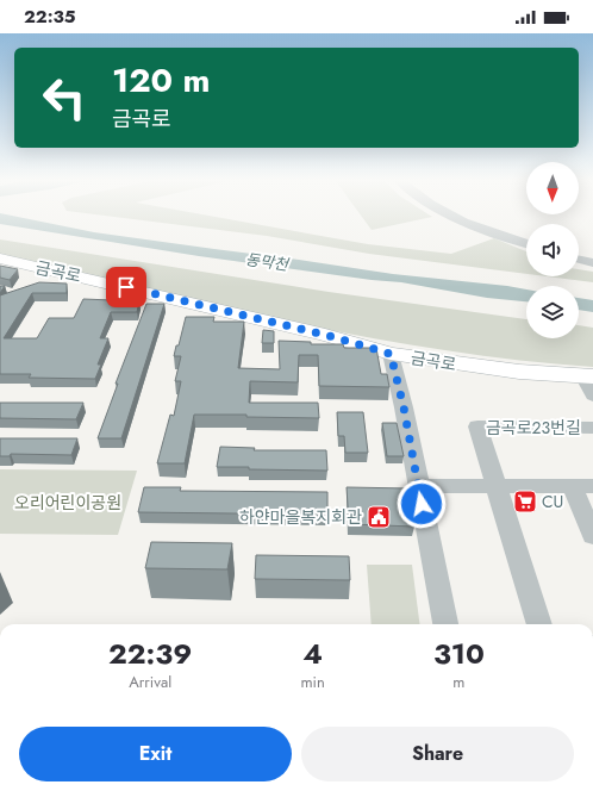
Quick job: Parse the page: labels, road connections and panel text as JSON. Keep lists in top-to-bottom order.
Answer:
{
  "streets": {
    "main road": ["금곡로"],
    "street": ["금곡로23번길"]
  },
  "water": ["동막천"],
  "parks": ["오리어린이공원"],
  "places": {
    "supermarket": ["CU"],
    "public building": ["하얀마을복지회관"]
  },
  "north": "bottom",
  "page": {
    "status": "22:35",
    "turn": ["120 m", "금곡로"],
    "eta": [
      "22:39",
      "Arrival",
      "4",
      "min",
      "310",
      "m"
    ],
    "buttons": ["Exit", "Share"]
  }
}
